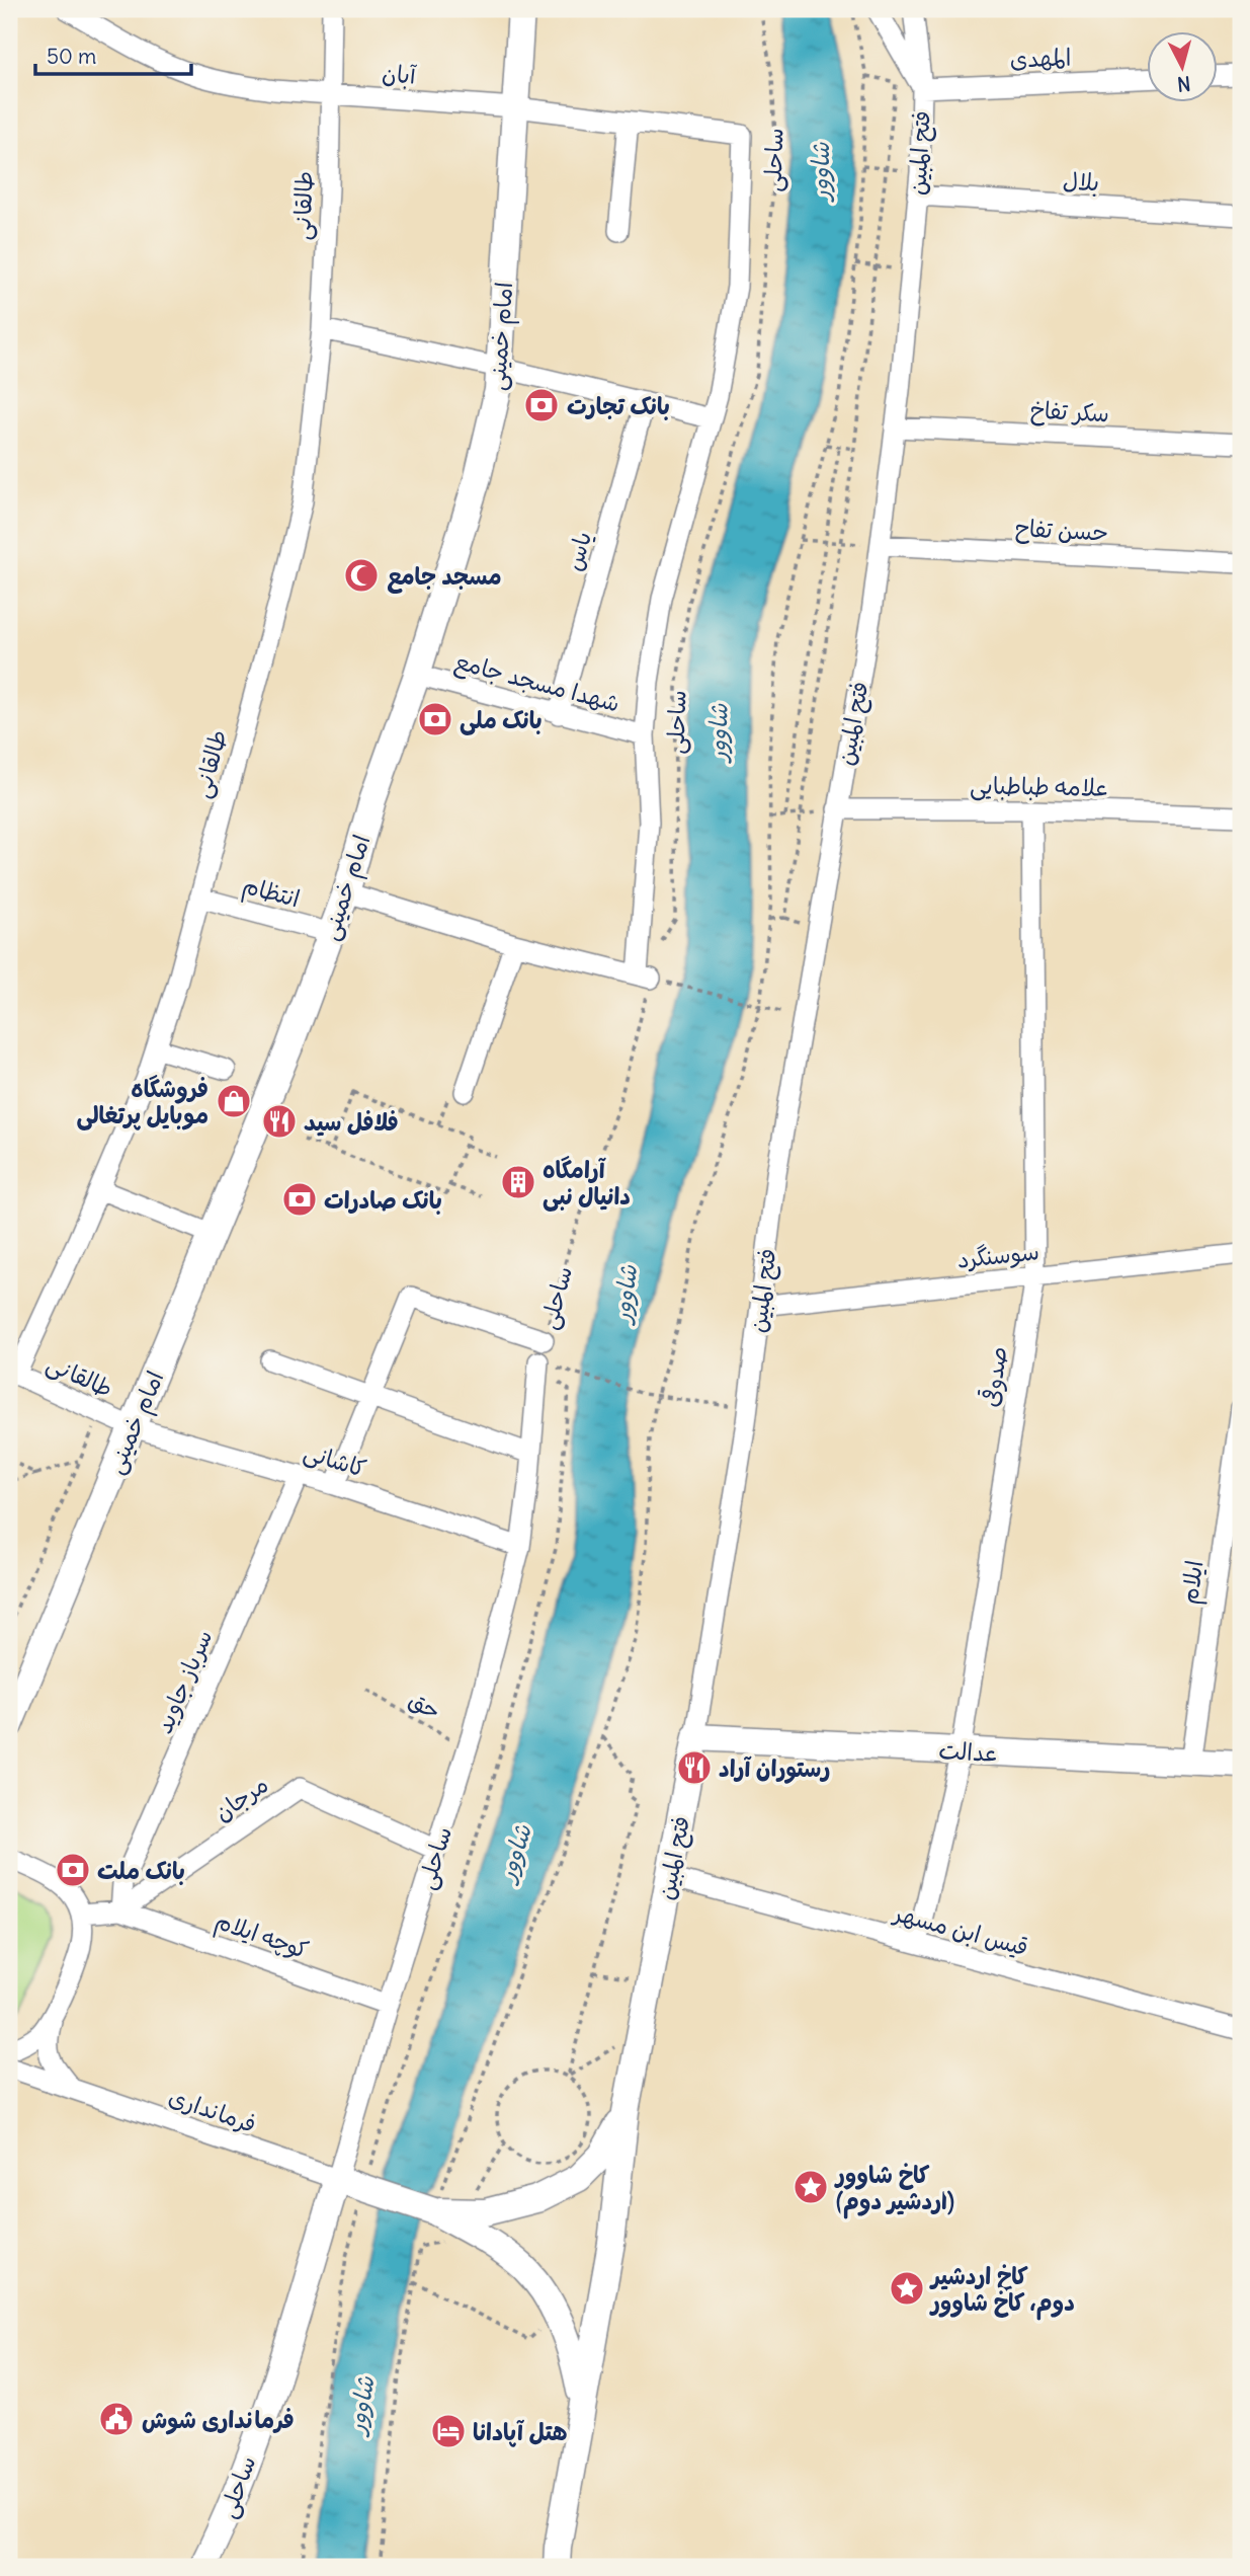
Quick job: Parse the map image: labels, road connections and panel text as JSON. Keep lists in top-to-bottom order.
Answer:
{
  "streets": {
    "street": [
      "المهدی",
      "آبان",
      "فتح المبین",
      "ساحلی",
      "بلال",
      "طالقانی",
      "امام خمینی",
      "سکر تفاخ",
      "حسن تفاح",
      "یاس",
      "شهدا مسجد جامع",
      "علامه طباطبایی",
      "انتظام",
      "سوسنگرد",
      "صدوقی",
      "کاشانی",
      "ایلام",
      "سرباز جاوید",
      "عدالت",
      "مرجان",
      "قیس ابن مسهر",
      "کوچه ایلام",
      "فرمانداری"
    ],
    "path": ["حق"]
  },
  "crossings": [
    ["المهدی", "فتح المبین"],
    ["آبان", "ساحلی"],
    ["آبان", "طالقانی"],
    ["آبان", "امام خمینی"],
    ["فتح المبین", "بلال"],
    ["فتح المبین", "سکر تفاخ"],
    ["فتح المبین", "حسن تفاح"],
    ["فتح المبین", "علامه طباطبایی"],
    ["فتح المبین", "سوسنگرد"],
    ["فتح المبین", "عدالت"],
    ["فتح المبین", "قیس ابن مسهر"],
    ["ساحلی", "شهدا مسجد جامع"],
    ["ساحلی", "کاشانی"],
    ["ساحلی", "حق"],
    ["ساحلی", "مرجان"],
    ["ساحلی", "کوچه ایلام"],
    ["ساحلی", "فرمانداری"],
    ["طالقانی", "امام خمینی"],
    ["طالقانی", "انتظام"],
    ["طالقانی", "کاشانی"],
    ["امام خمینی", "شهدا مسجد جامع"],
    ["امام خمینی", "انتظام"],
    ["امام خمینی", "کاشانی"],
    ["یاس", "شهدا مسجد جامع"],
    ["علامه طباطبایی", "صدوقی"],
    ["سوسنگرد", "صدوقی"],
    ["صدوقی", "عدالت"],
    ["صدوقی", "قیس ابن مسهر"],
    ["کاشانی", "سرباز جاوید"],
    ["ایلام", "عدالت"],
    ["سرباز جاوید", "مرجان"],
    ["سرباز جاوید", "کوچه ایلام"],
    ["مرجان", "کوچه ایلام"]
  ],
  "water": ["شاوور"],
  "places": {
    "bank": [
      "بانک تجارت",
      "بانک ملی",
      "بانک صادرات",
      "بانک ملت"
    ],
    "mosque": ["مسجد جامع"],
    "shop": ["فروشگاه موبایل پرتغالی"],
    "restaurant": ["فلافل سید", "رستوران آراد"],
    "building": ["آرامگاه دانیال نبی"],
    "place": ["کاخ شاوور (اردشیر دوم)", "کاخ اردشیر دوم، کاخ شاوور"],
    "public building": ["فرمانداری شوش"],
    "hotel": ["هتل آپادانا"]
  },
  "scale_bar": "50 m",
  "north": "bottom"
}
